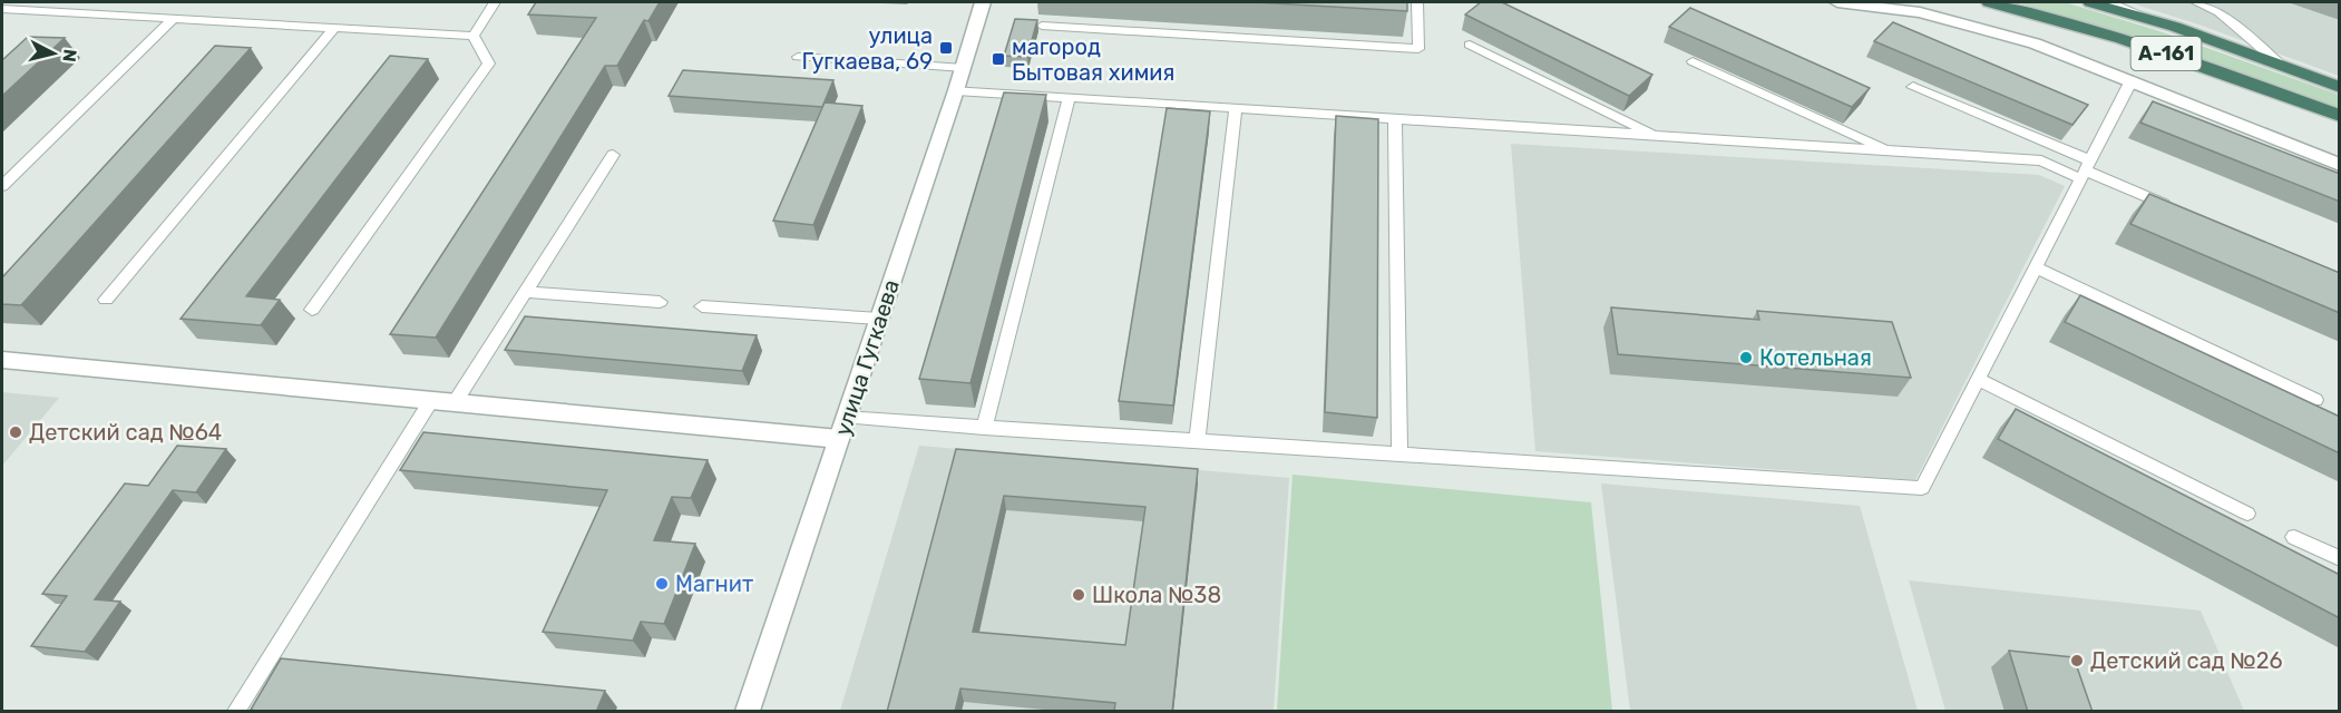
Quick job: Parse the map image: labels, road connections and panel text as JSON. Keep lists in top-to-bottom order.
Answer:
{
  "streets": {
    "highway": ["А-161"],
    "street": ["улица Гугкаева"]
  },
  "places": {
    "transit": ["улица Гугкаева, 69", "магород Бытовая химия"],
    "other": [
      "Котельная",
      "Детский сад №64",
      "Магнит",
      "Школа №38",
      "Детский сад №26"
    ]
  },
  "north": "right"
}
